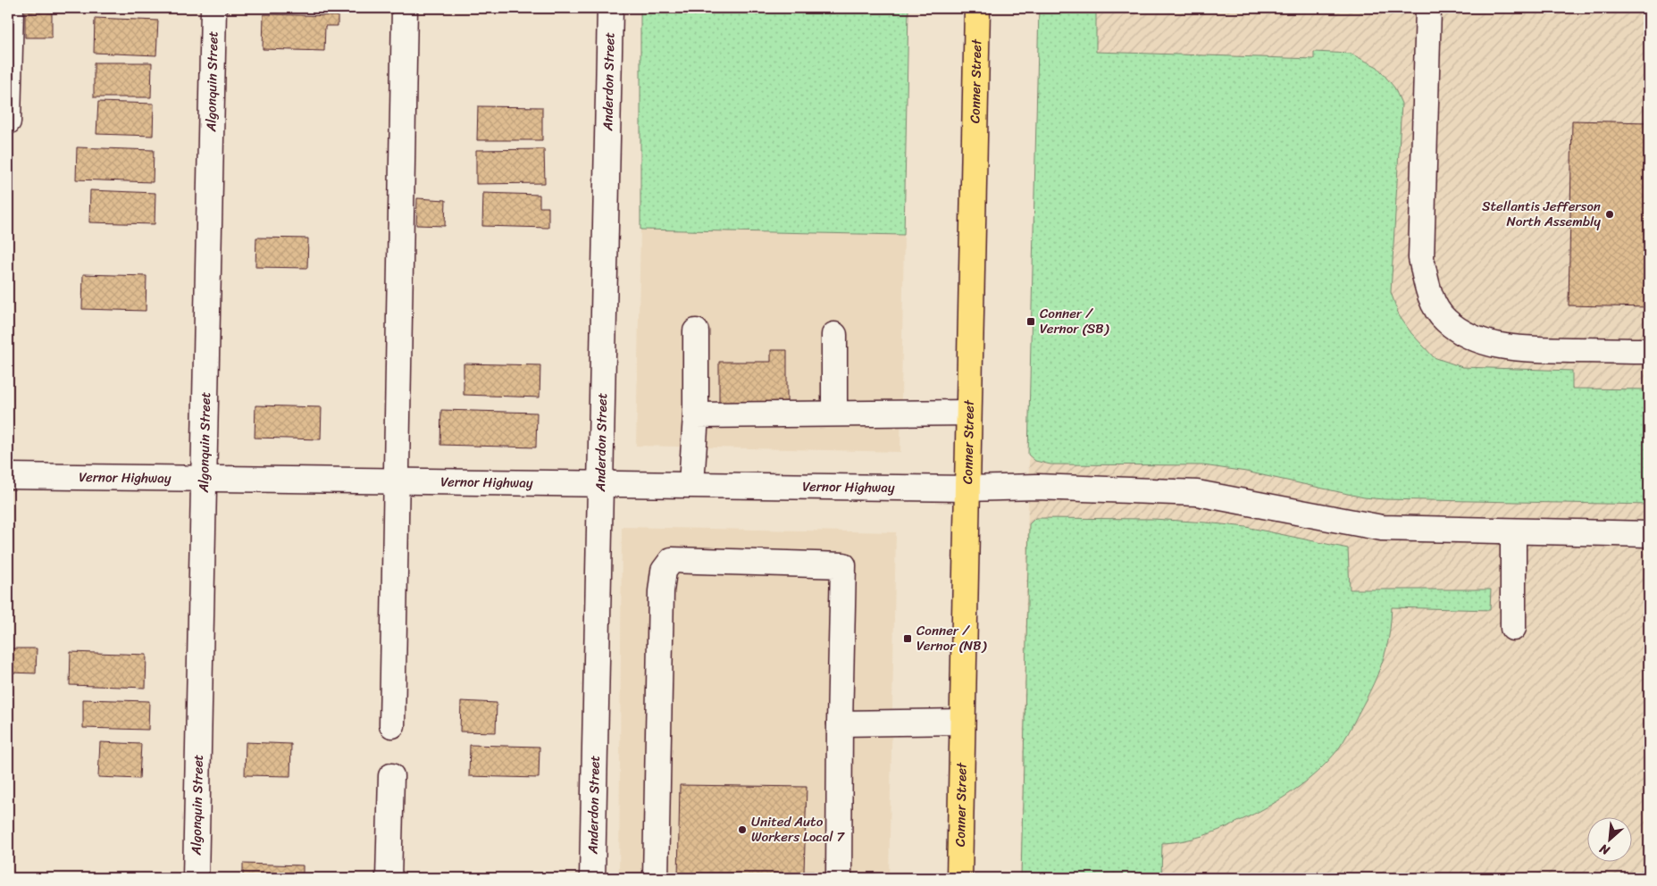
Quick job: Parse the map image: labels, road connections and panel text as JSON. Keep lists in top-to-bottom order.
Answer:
{
  "streets": {
    "main road": ["Conner Street"],
    "street": ["Algonquin Street", "Anderdon Street", "Vernor Highway"]
  },
  "crossings": [
    ["Algonquin Street", "Vernor Highway"],
    ["Anderdon Street", "Vernor Highway"],
    ["Conner Street", "Vernor Highway"]
  ],
  "places": {
    "other": ["Stellantis Jefferson North Assembly", "United Auto Workers Local 7"],
    "transit": ["Conner / Vernor (SB)", "Conner / Vernor (NB)"]
  },
  "north": "bottom left"
}
